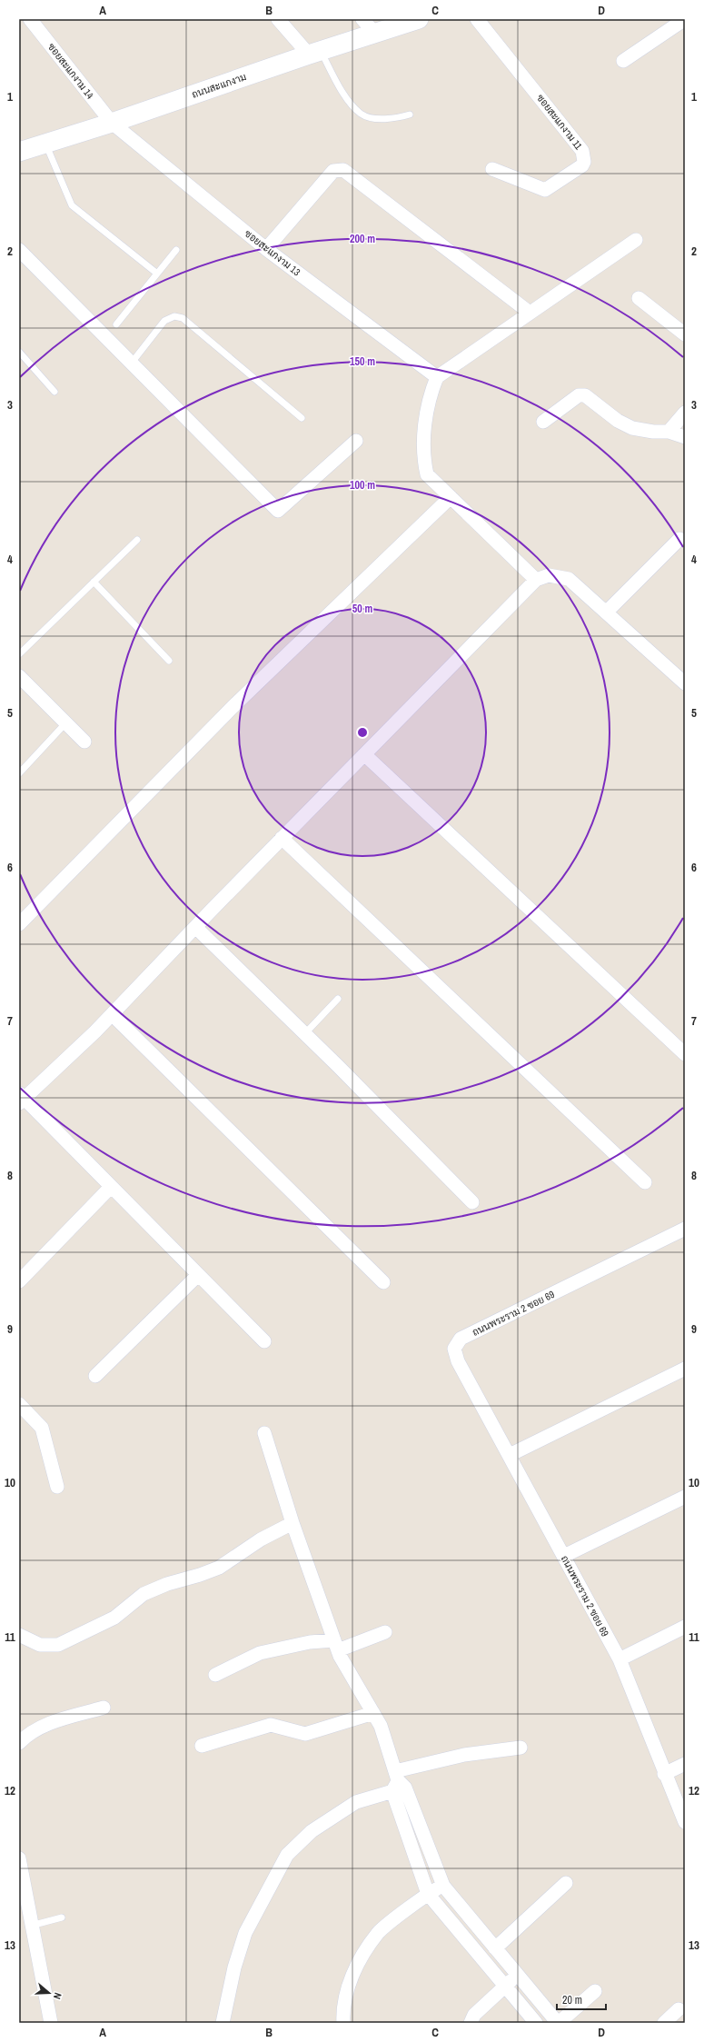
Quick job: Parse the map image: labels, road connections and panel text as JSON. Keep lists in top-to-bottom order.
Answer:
{
  "streets": {
    "street": [
      "ซอยสะแกงาม 14",
      "ถนนสะแกงาม",
      "ซอยสะแกงาม 11",
      "ซอยสะแกงาม 13",
      "ถนนพระราม 2 ซอย 69"
    ]
  },
  "crossings": [
    ["ซอยสะแกงาม 14", "ถนนสะแกงาม"],
    ["ซอยสะแกงาม 14", "ซอยสะแกงาม 13"],
    ["ถนนสะแกงาม", "ซอยสะแกงาม 13"]
  ],
  "scale_bar": "20 m",
  "north": "right",
  "grid": {
    "columns": [
      "A",
      "B",
      "C",
      "D"
    ],
    "rows": [
      "1",
      "2",
      "3",
      "4",
      "5",
      "6",
      "7",
      "8",
      "9",
      "10",
      "11",
      "12",
      "13"
    ]
  },
  "rings": [
    "200 m",
    "150 m",
    "100 m",
    "50 m"
  ]
}
